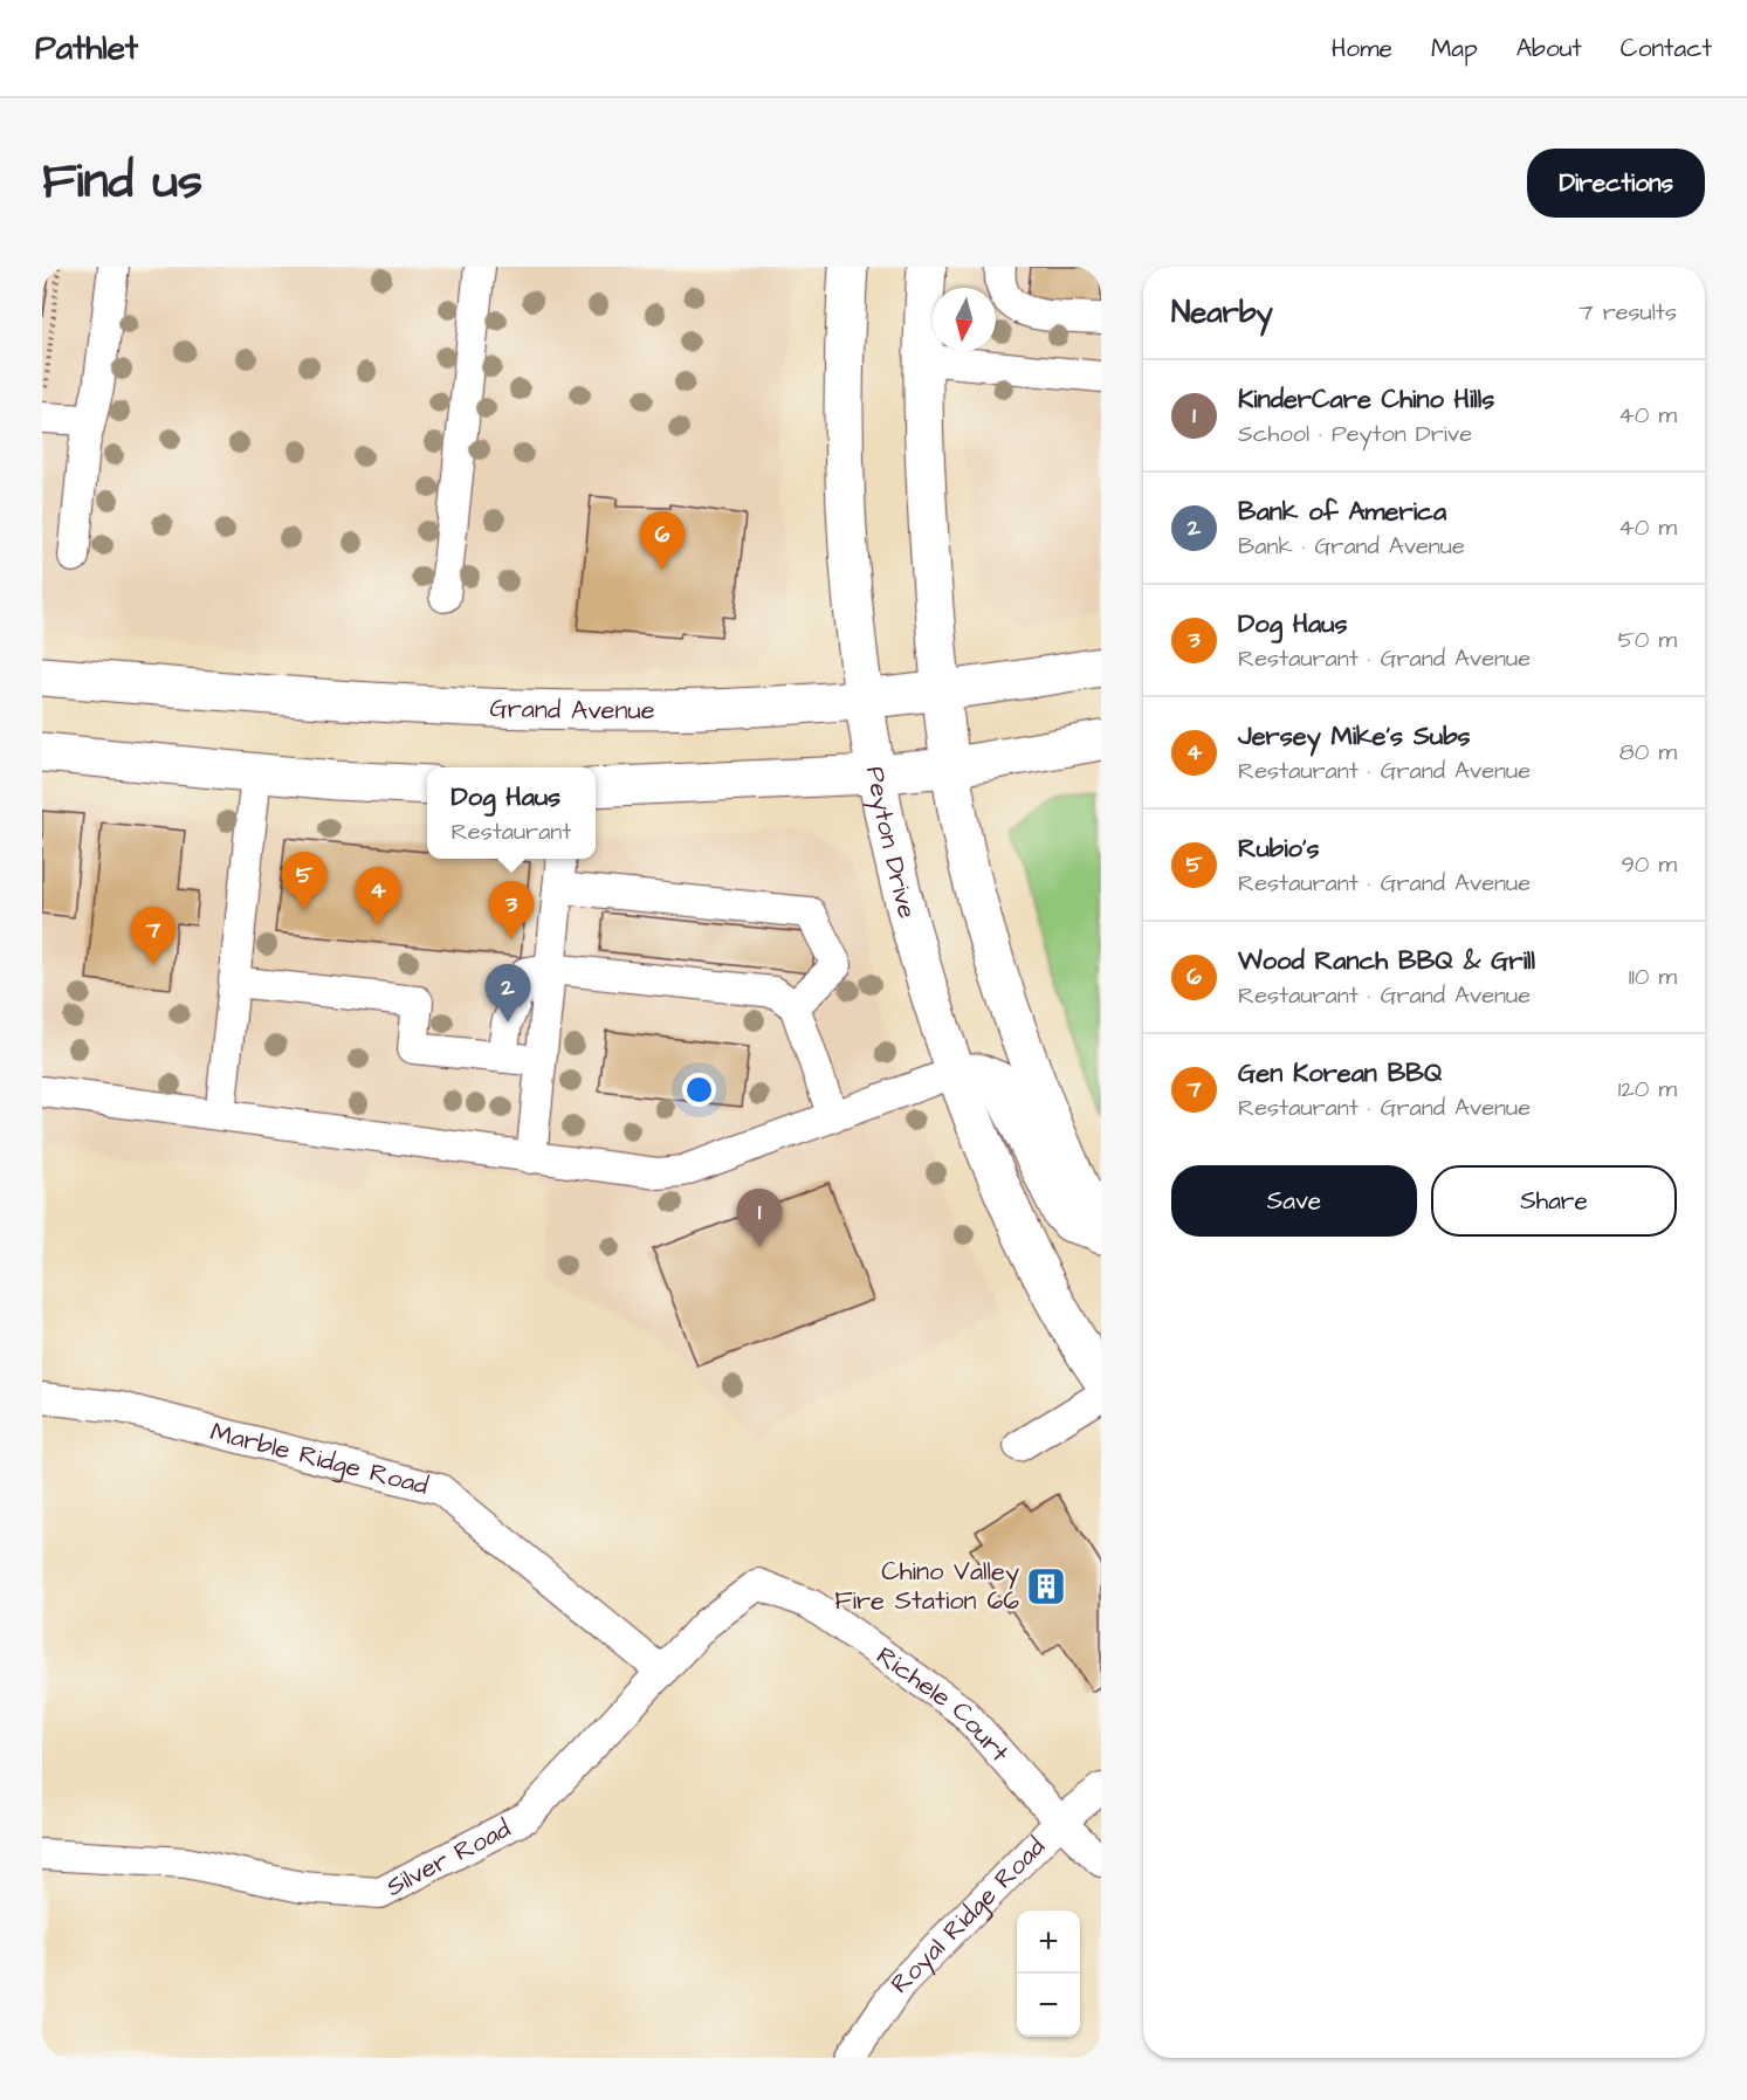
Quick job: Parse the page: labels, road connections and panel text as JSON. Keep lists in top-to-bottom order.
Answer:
{
  "streets": {
    "main road": ["Grand Avenue", "Peyton Drive"],
    "street": [
      "Marble Ridge Road",
      "Richele Court",
      "Silver Road",
      "Royal Ridge Road"
    ]
  },
  "crossings": [
    ["Grand Avenue", "Peyton Drive"],
    ["Marble Ridge Road", "Silver Road"],
    ["Richele Court", "Silver Road"],
    ["Richele Court", "Royal Ridge Road"]
  ],
  "places": {
    "building": ["Chino Valley Fire Station 66"]
  },
  "north": "bottom",
  "page": {
    "header": "Pathlet",
    "nav": [
      "Home",
      "Map",
      "About",
      "Contact"
    ],
    "title": "Find us",
    "buttons": [
      "Directions",
      ["Save", "Share"]
    ],
    "heading": ["Nearby", "7 results"],
    "list": [
      {
        "mark": "1",
        "name": "KinderCare Chino Hills",
        "note": "School · Peyton Drive",
        "value": "40 m"
      },
      {
        "mark": "2",
        "name": "Bank of America",
        "note": "Bank · Grand Avenue",
        "value": "40 m"
      },
      {
        "mark": "3",
        "name": "Dog Haus",
        "note": "Restaurant · Grand Avenue",
        "value": "50 m"
      },
      {
        "mark": "4",
        "name": "Jersey Mike's Subs",
        "note": "Restaurant · Grand Avenue",
        "value": "80 m"
      },
      {
        "mark": "5",
        "name": "Rubio's",
        "note": "Restaurant · Grand Avenue",
        "value": "90 m"
      },
      {
        "mark": "6",
        "name": "Wood Ranch BBQ & Grill",
        "note": "Restaurant · Grand Avenue",
        "value": "110 m"
      },
      {
        "mark": "7",
        "name": "Gen Korean BBQ",
        "note": "Restaurant · Grand Avenue",
        "value": "120 m"
      }
    ],
    "pins": [
      "6",
      "5",
      "4",
      "3",
      "7",
      "2",
      "1"
    ],
    "popup": ["Dog Haus", "Restaurant"],
    "map_buttons": ["+", "−"]
  }
}
